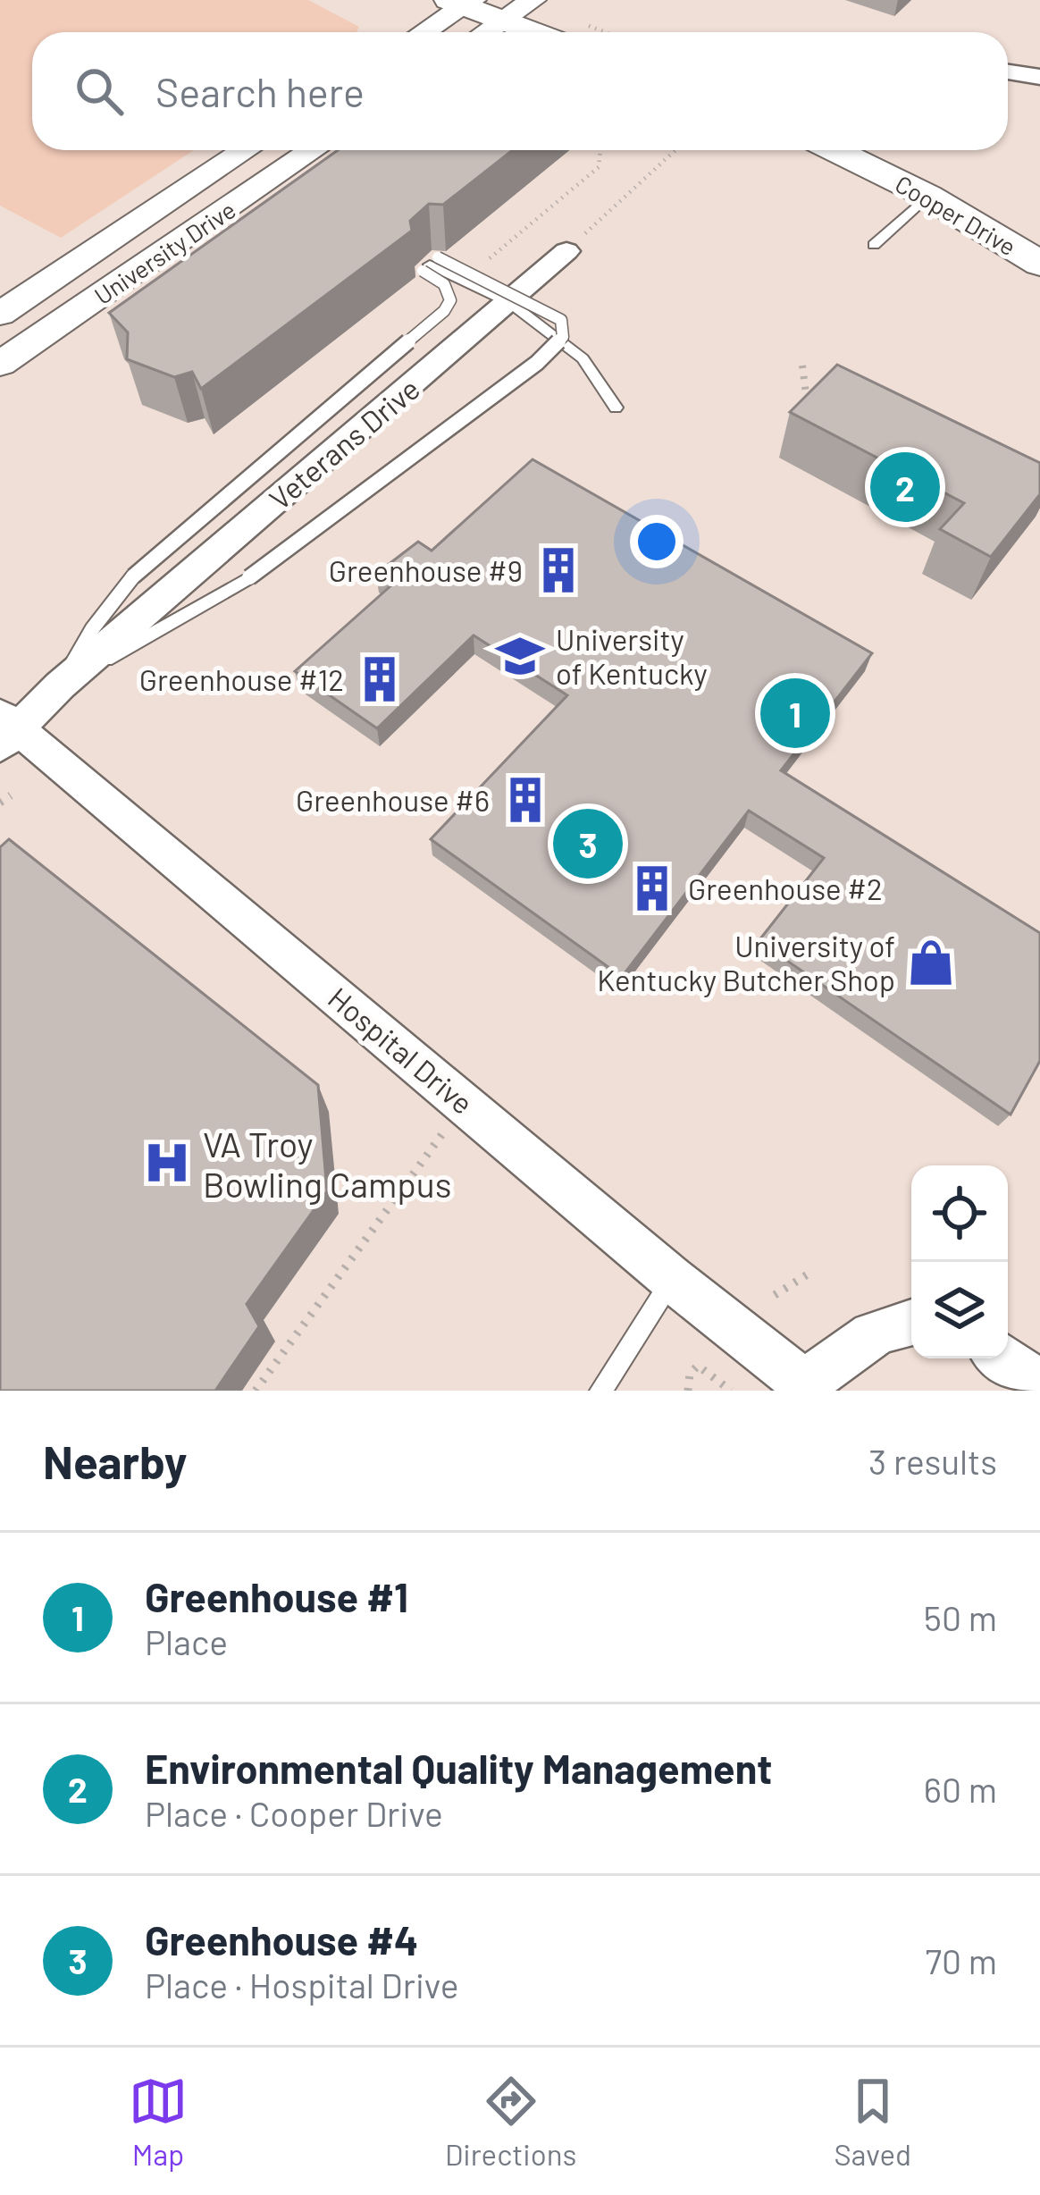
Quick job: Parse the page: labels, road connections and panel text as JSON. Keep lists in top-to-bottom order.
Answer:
{
  "streets": {
    "main road": ["Cooper Drive"],
    "street": ["University Drive", "Veterans Drive", "Hospital Drive"]
  },
  "crossings": [
    ["Veterans Drive", "Hospital Drive"]
  ],
  "places": {
    "building": [
      "Greenhouse #9",
      "Greenhouse #12",
      "Greenhouse #6",
      "Greenhouse #2"
    ],
    "school or university": ["University of Kentucky"],
    "shop": ["University of Kentucky Butcher Shop"],
    "hospital": ["VA Troy Bowling Campus"]
  },
  "page": {
    "search": "Search here",
    "pins": ["2", "1", "3"],
    "heading": ["Nearby", "3 results"],
    "list": [
      {
        "mark": "1",
        "name": "Greenhouse #1",
        "note": "Place",
        "value": "50 m"
      },
      {
        "mark": "2",
        "name": "Environmental Quality Management",
        "note": "Place · Cooper Drive",
        "value": "60 m"
      },
      {
        "mark": "3",
        "name": "Greenhouse #4",
        "note": "Place · Hospital Drive",
        "value": "70 m"
      }
    ],
    "nav": ["Map", "Directions", "Saved"]
  }
}
